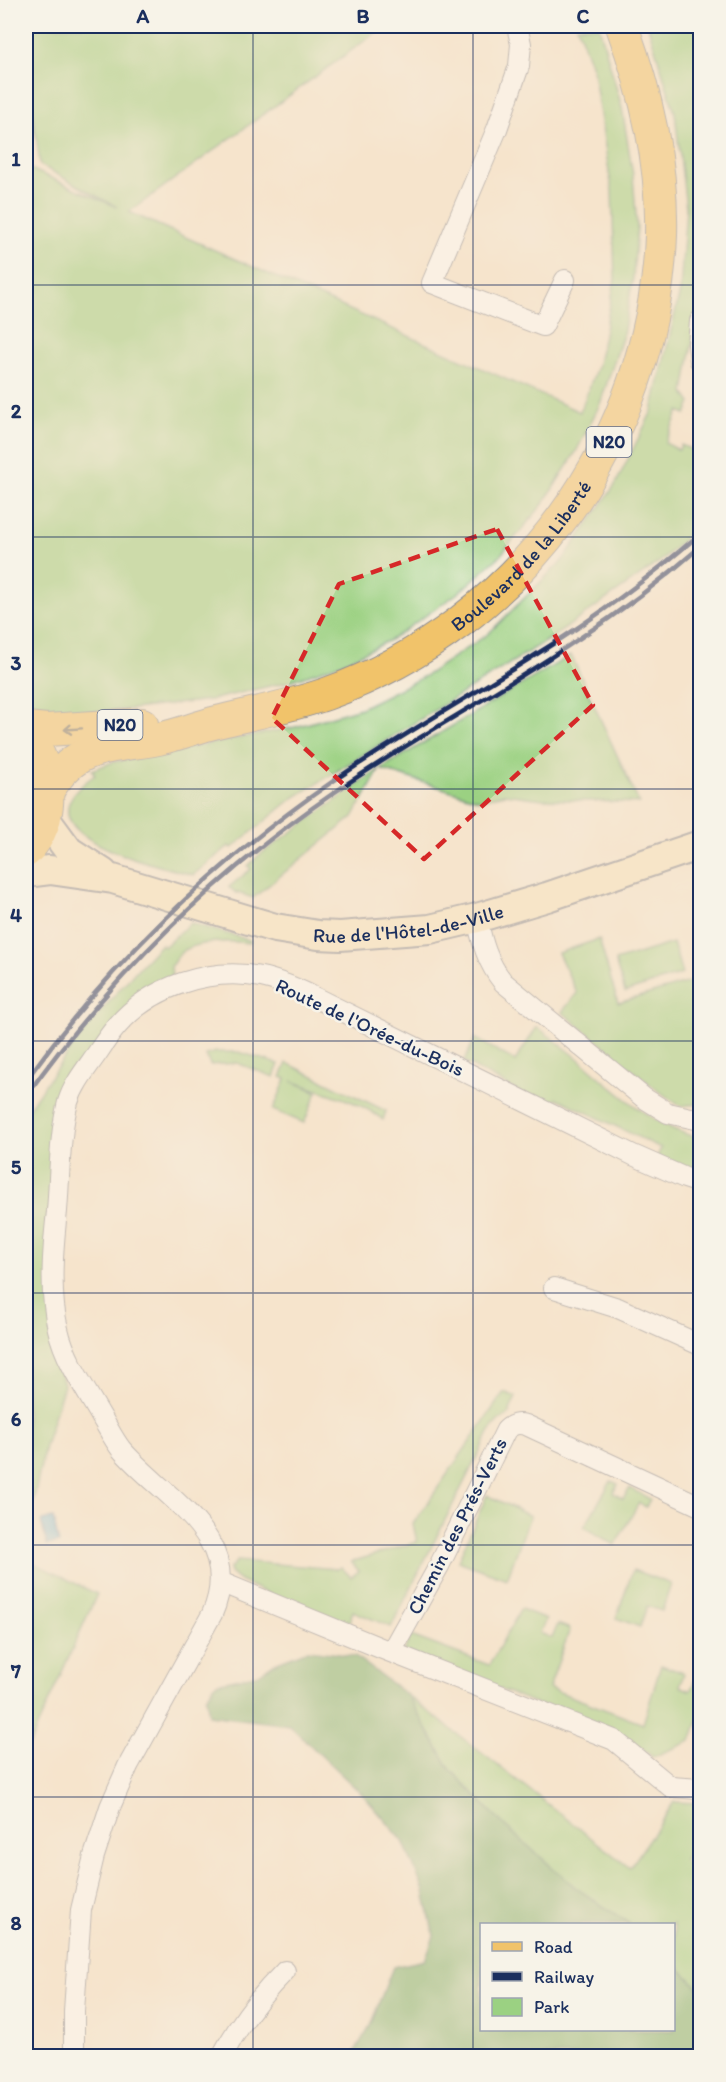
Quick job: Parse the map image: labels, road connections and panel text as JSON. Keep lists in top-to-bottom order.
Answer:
{
  "streets": {
    "main road": ["N20", "Boulevard de la Liberté", "Rue de l'Hôtel-de-Ville"],
    "street": ["Route de l'Orée-du-Bois", "Chemin des Prés-Verts"]
  },
  "crossings": [
    ["N20", "Boulevard de la Liberté"],
    ["N20", "Rue de l'Hôtel-de-Ville"],
    ["Boulevard de la Liberté", "Rue de l'Hôtel-de-Ville"]
  ],
  "legend": ["Road", "Railway", "Park"],
  "grid": {
    "columns": ["A", "B", "C"],
    "rows": [
      "1",
      "2",
      "3",
      "4",
      "5",
      "6",
      "7",
      "8"
    ]
  }
}
